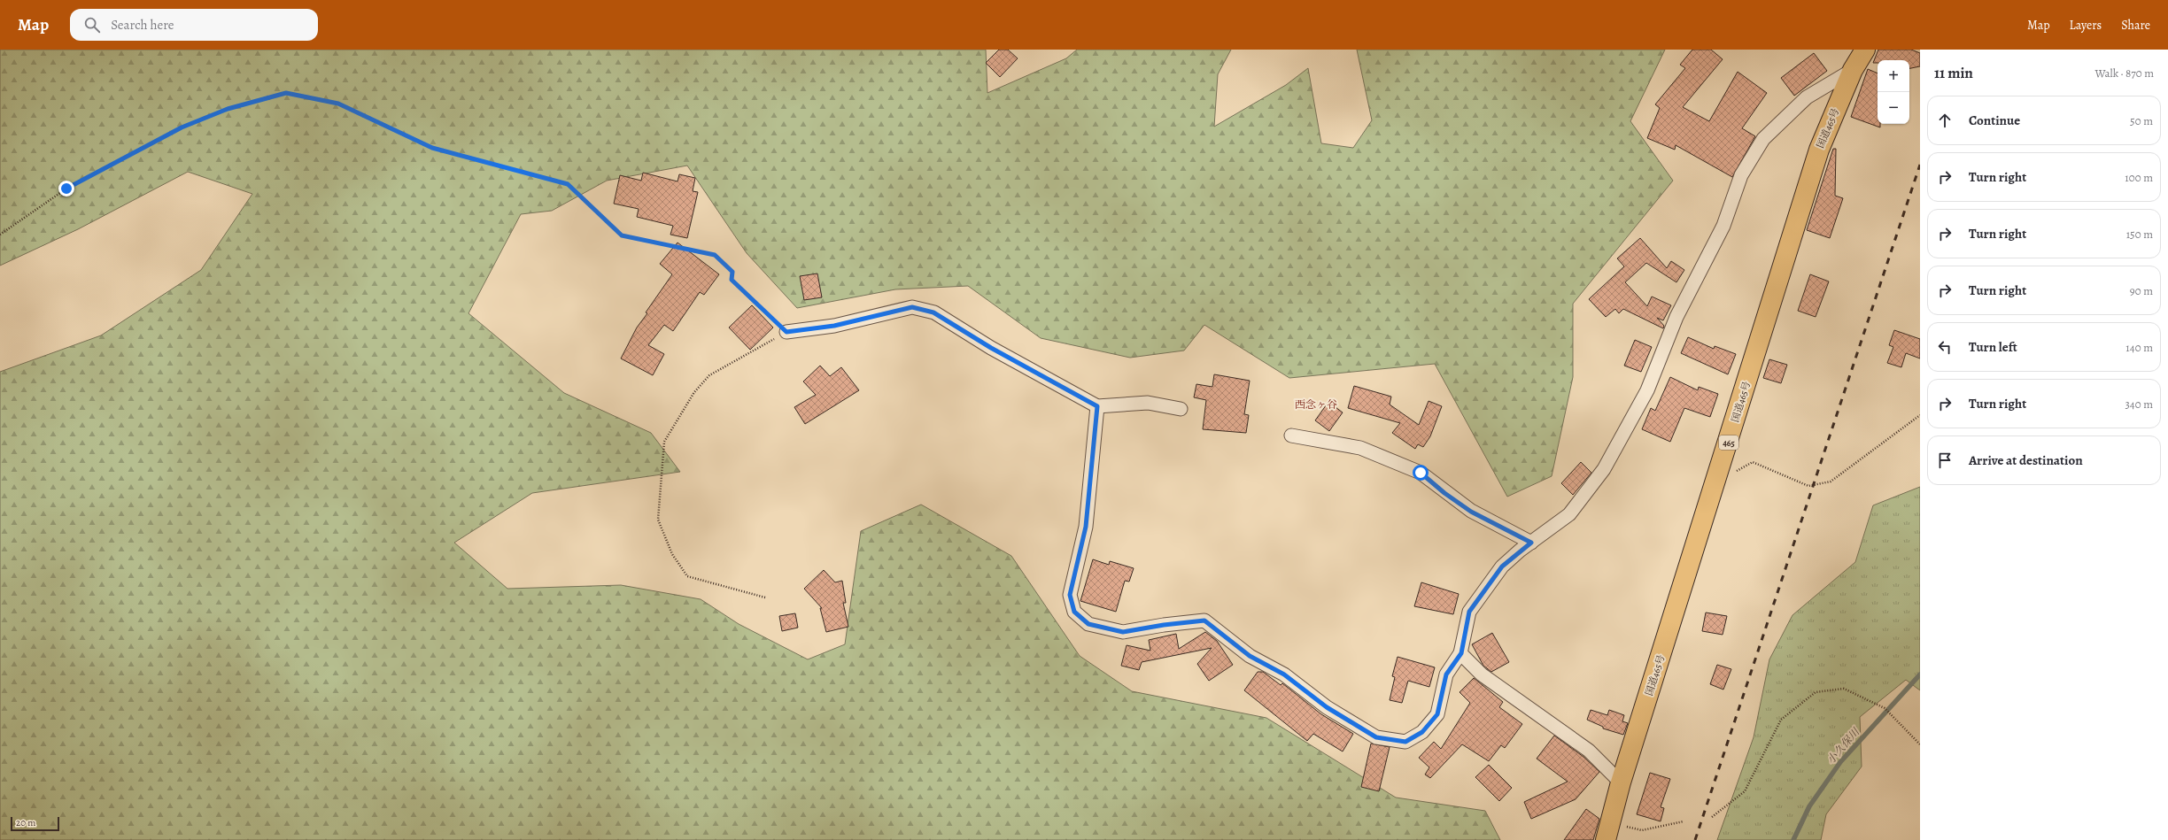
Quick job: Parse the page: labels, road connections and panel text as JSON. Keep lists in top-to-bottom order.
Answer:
{
  "streets": {
    "highway": ["国道465号", "465"]
  },
  "districts": ["西念ヶ谷"],
  "water": ["小久保川"],
  "scale_bar": "20 m",
  "page": {
    "header": "Map",
    "search": "Search here",
    "nav": ["Map", "Layers", "Share"],
    "heading": ["11 min", "Walk · 870 m"],
    "map_buttons": ["+", "−"],
    "list": [
      ["Continue", "50 m"],
      ["Turn right", "100 m"],
      ["Turn right", "150 m"],
      ["Turn right", "90 m"],
      ["Turn left", "140 m"],
      ["Turn right", "340 m"],
      "Arrive at destination"
    ],
    "scale": "20 m"
  }
}
